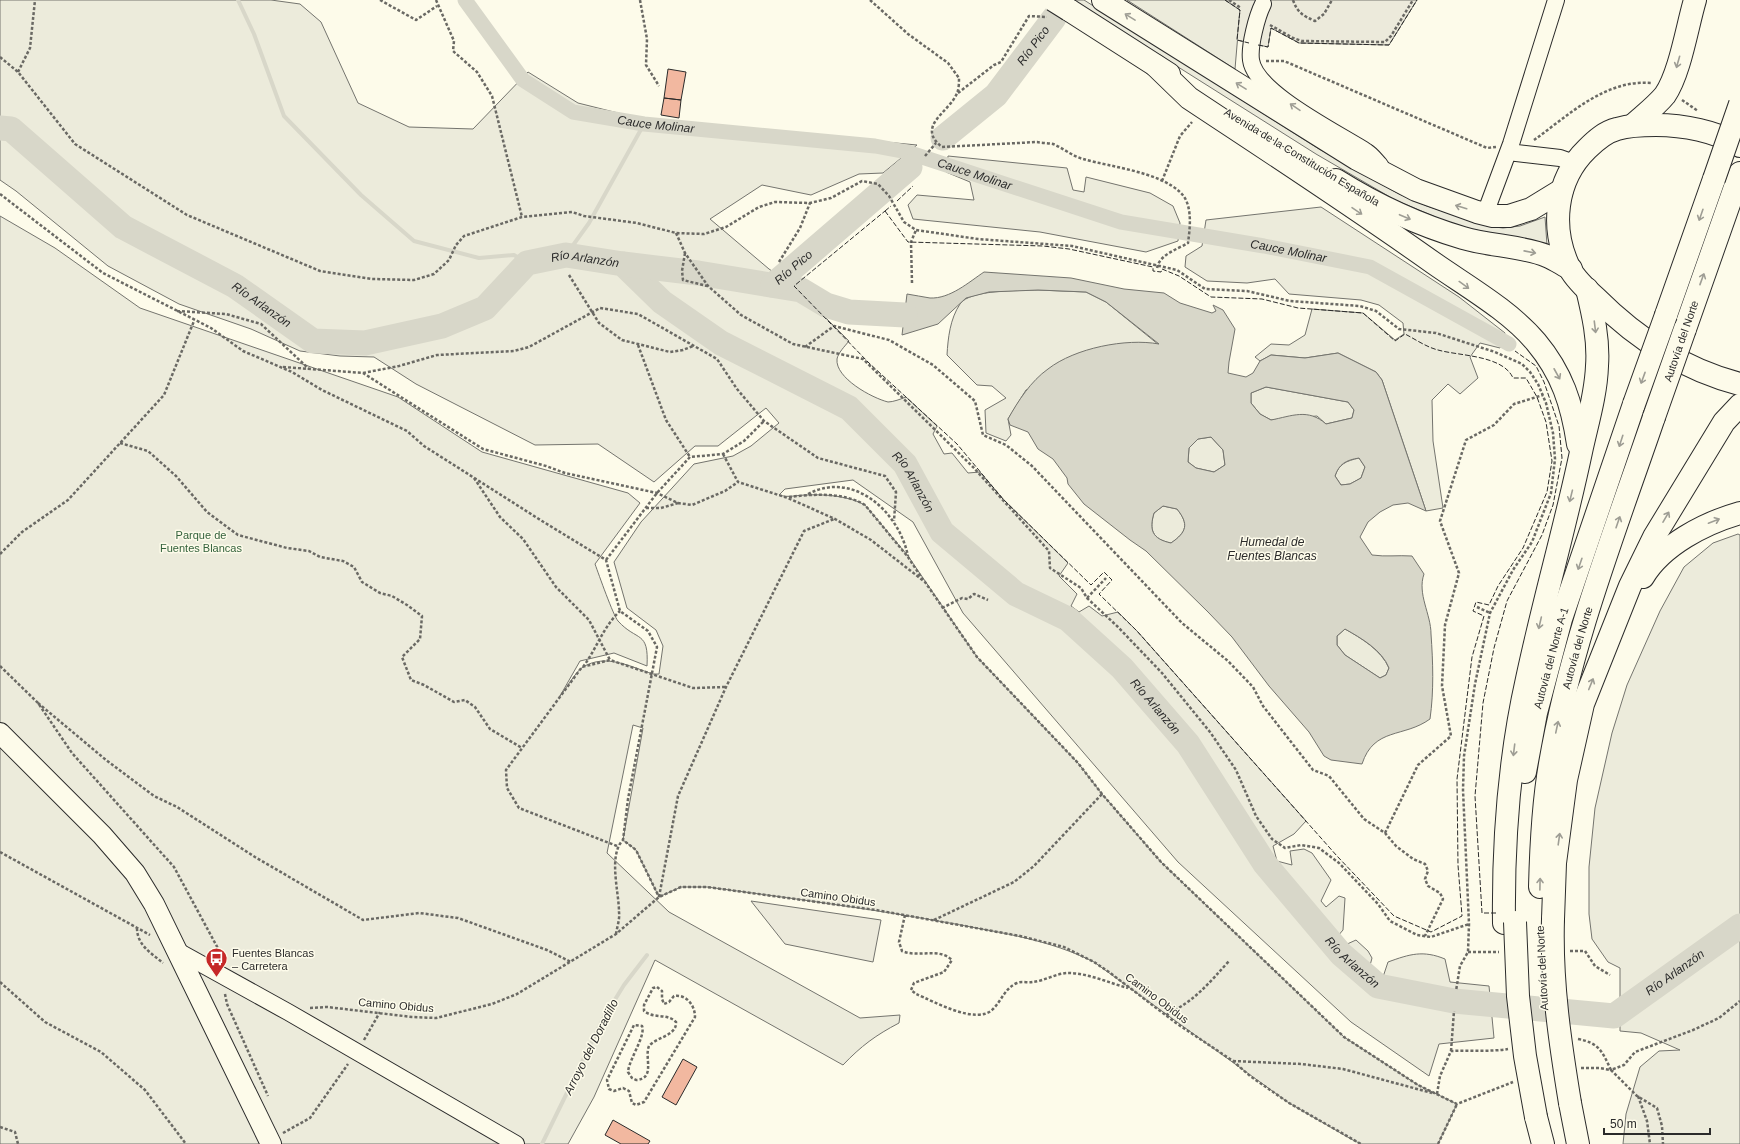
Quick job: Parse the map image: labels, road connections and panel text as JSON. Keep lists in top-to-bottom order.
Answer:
{
  "streets": {
    "highway": ["Avenida de la Constitución Española", "Autovía del Norte", "Autovía del Norte A-1"],
    "path": ["Camino Obidus"]
  },
  "crossings": [
    ["Autovía del Norte", "Autovía del Norte A-1"]
  ],
  "water": [
    "Río Pico",
    "Cauce Molinar",
    "Río Arlanzón",
    "Humedal de Fuentes Blancas",
    "Arroyo del Doradillo"
  ],
  "parks": ["Parque de Fuentes Blancas"],
  "places": {
    "bus stop": ["Fuentes Blancas – Carretera"]
  },
  "scale_bar": "50 m"
}
